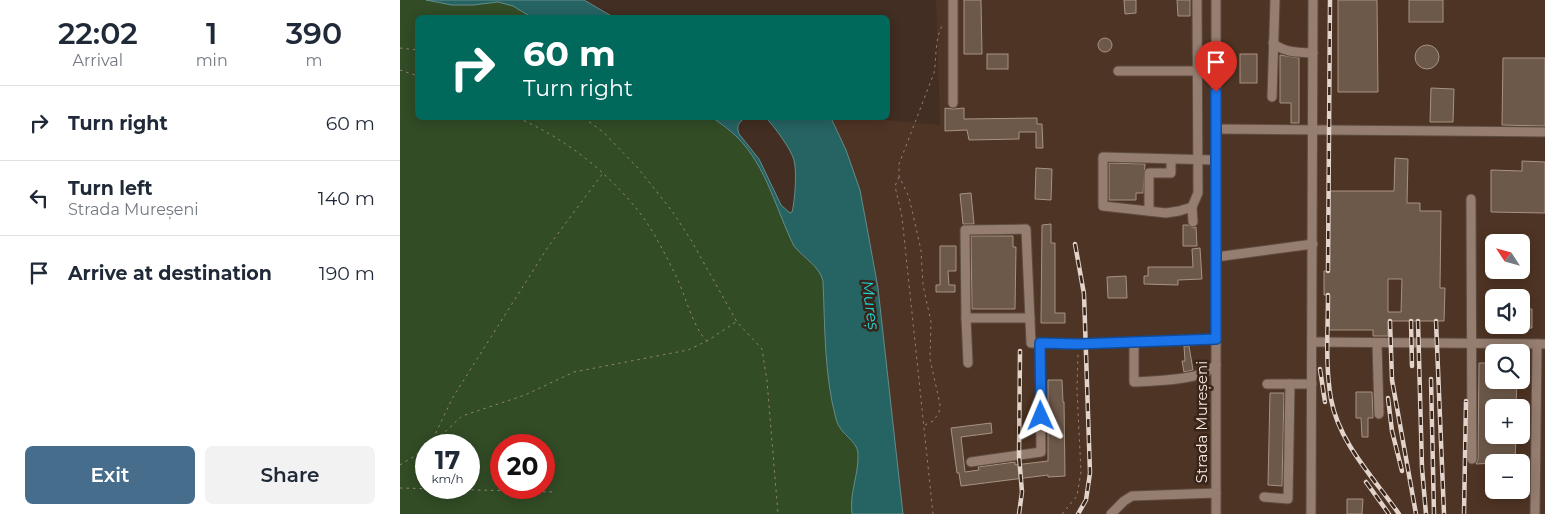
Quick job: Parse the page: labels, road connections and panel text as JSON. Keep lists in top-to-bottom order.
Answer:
{
  "streets": {
    "street": ["Strada Mureșeni"]
  },
  "water": ["Mureș"],
  "north": "top left",
  "page": {
    "eta": [
      "22:02",
      "Arrival",
      "1",
      "min",
      "390",
      "m"
    ],
    "turn": ["60 m", "Turn right"],
    "list": [
      {
        "name": "Turn right",
        "value": "60 m"
      },
      {
        "name": "Turn left",
        "note": "Strada Mureșeni",
        "value": "140 m"
      },
      {
        "name": "Arrive at destination",
        "value": "190 m"
      }
    ],
    "map_buttons": ["+", "−"],
    "speed": "17 km/h",
    "limit": "20",
    "buttons": ["Exit", "Share"]
  }
}
